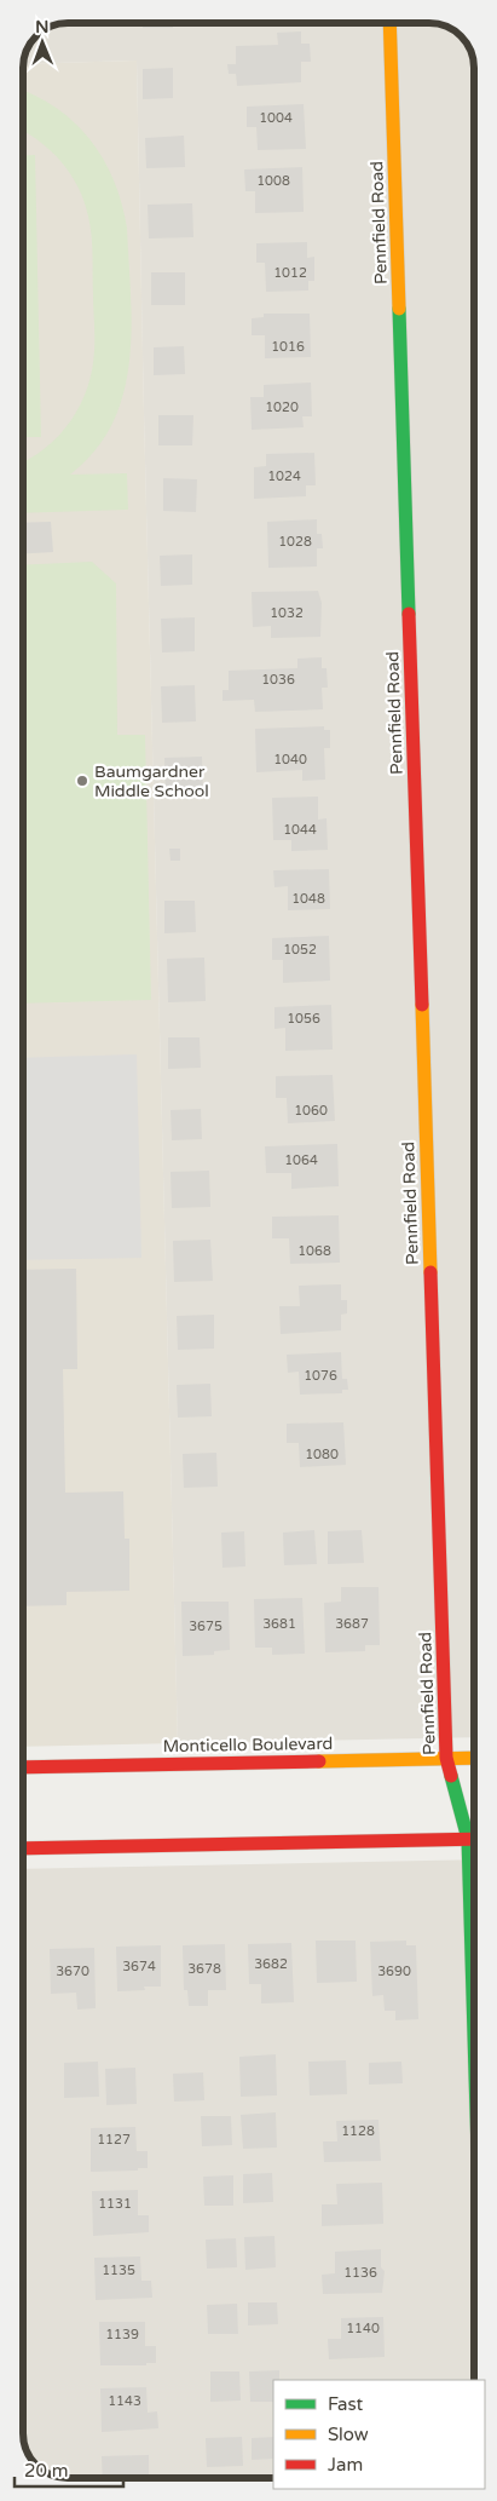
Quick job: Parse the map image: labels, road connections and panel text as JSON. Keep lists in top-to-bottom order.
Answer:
{
  "streets": {
    "street": ["Pennfield Road", "Monticello Boulevard"]
  },
  "crossings": [
    ["Pennfield Road", "Monticello Boulevard"]
  ],
  "places": ["Baumgardner Middle School"],
  "house_numbers": [
    "1004",
    "1008",
    "1012",
    "1016",
    "1020",
    "1024",
    "1028",
    "1032",
    "1036",
    "1040",
    "1044",
    "1048",
    "1052",
    "1056",
    "1060",
    "1064",
    "1068",
    "1076",
    "1080",
    "3681",
    "3687",
    "3675",
    "3682",
    "3674",
    "3678",
    "3670",
    "3690",
    "1128",
    "1127",
    "1131",
    "1135",
    "1136",
    "1140",
    "1139",
    "1143"
  ],
  "legend": ["Fast", "Slow", "Jam"],
  "scale_bar": "20 m",
  "north": "top"
}
